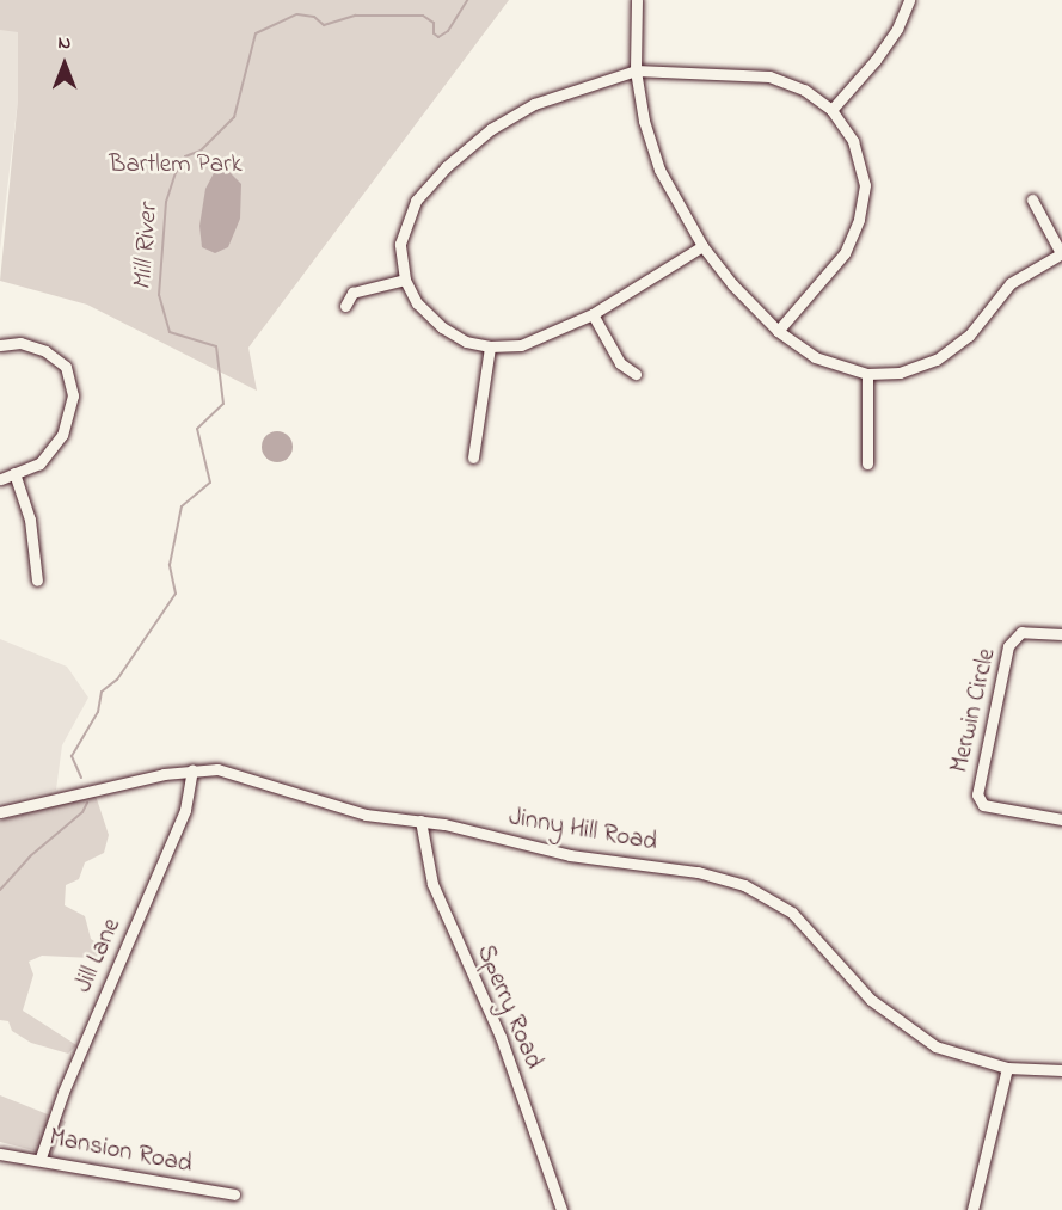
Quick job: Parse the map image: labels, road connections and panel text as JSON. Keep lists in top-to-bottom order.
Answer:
{
  "streets": {
    "street": [
      "Merwin Circle",
      "Jinny Hill Road",
      "Jill Lane",
      "Sperry Road",
      "Mansion Road"
    ]
  },
  "crossings": [
    ["Jinny Hill Road", "Jill Lane"],
    ["Jinny Hill Road", "Sperry Road"],
    ["Jill Lane", "Mansion Road"]
  ],
  "water": ["Mill River"],
  "parks": ["Bartlem Park"],
  "north": "top"
}
